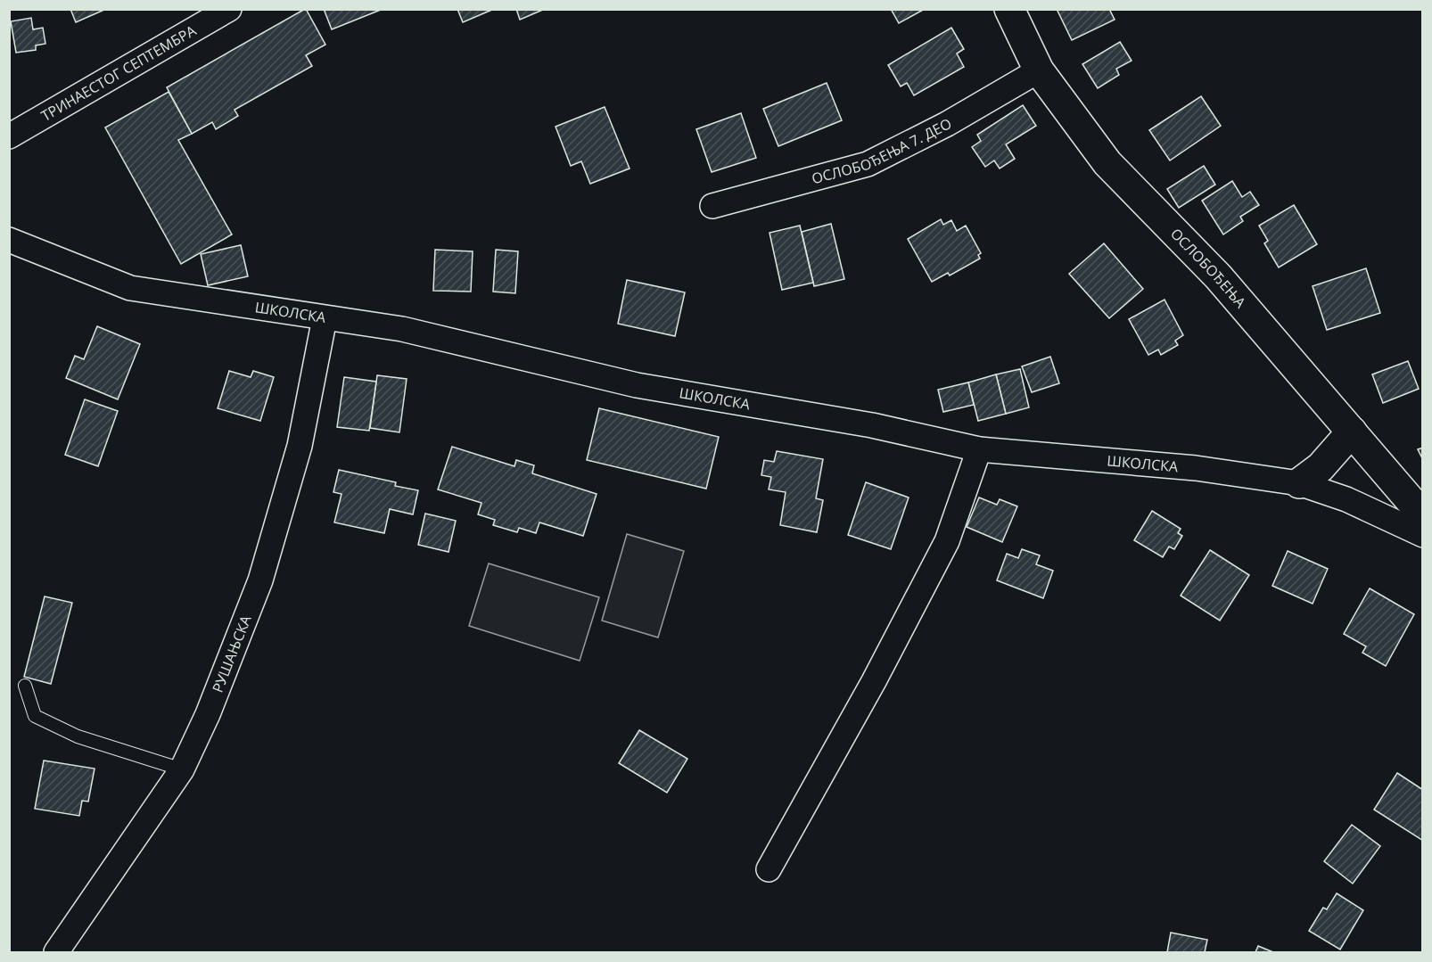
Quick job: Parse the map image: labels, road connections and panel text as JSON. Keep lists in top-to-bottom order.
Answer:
{
  "streets": {
    "street": [
      "ТРИНАЕСТОГ СЕПТЕМБРА",
      "ОСЛОБОЂЕЊА 7. ДЕО",
      "ОСЛОБОЂЕЊА",
      "ШКОЛСКА",
      "РУШАЊСКА"
    ]
  },
  "crossings": [
    ["ОСЛОБОЂЕЊА 7. ДЕО", "ОСЛОБОЂЕЊА"],
    ["ШКОЛСКА", "РУШАЊСКА"]
  ]
}
